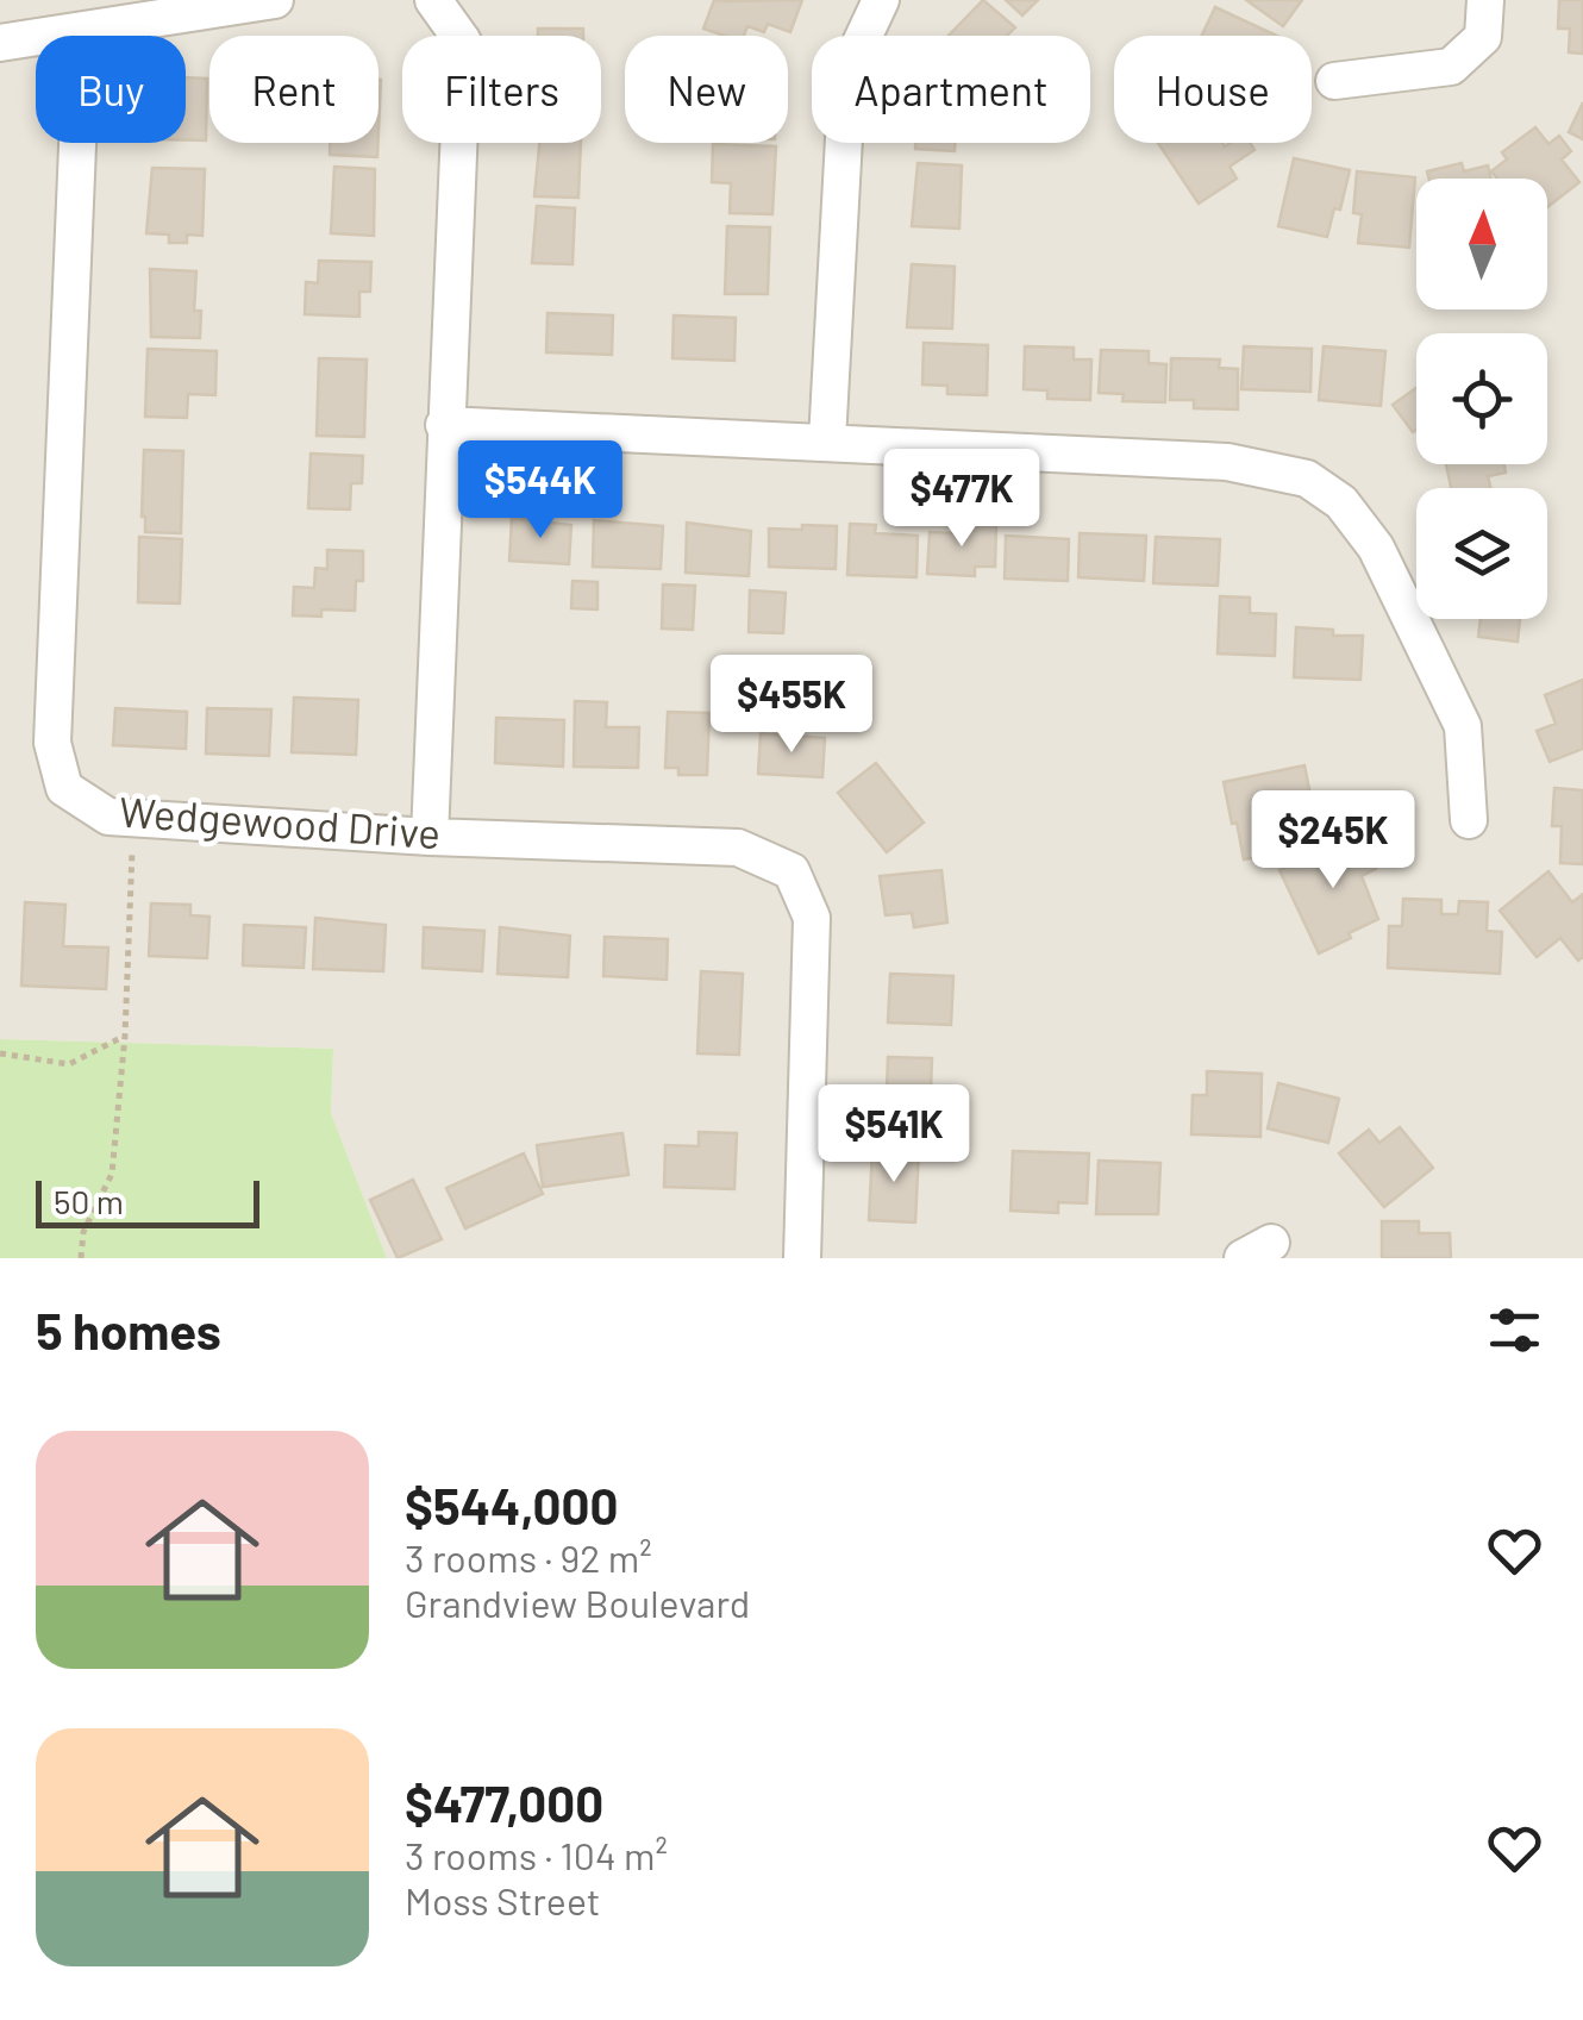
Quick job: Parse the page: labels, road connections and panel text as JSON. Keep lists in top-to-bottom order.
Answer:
{
  "streets": {
    "street": ["Wedgewood Drive"]
  },
  "scale_bar": "50 m",
  "north": "top",
  "page": {
    "chip": [
      "Buy",
      "Rent",
      "Filters",
      "New",
      "Apartment",
      "House"
    ],
    "price": [
      "$544K",
      "$477K",
      "$455K",
      "$245K",
      "$541K"
    ],
    "scale": "50 m",
    "heading": "5 homes",
    "list": [
      {
        "name": "$544,000",
        "note": "3 rooms · 92 m² · Grandview Boulevard"
      },
      {
        "name": "$477,000",
        "note": "3 rooms · 104 m² · Moss Street"
      }
    ]
  }
}
